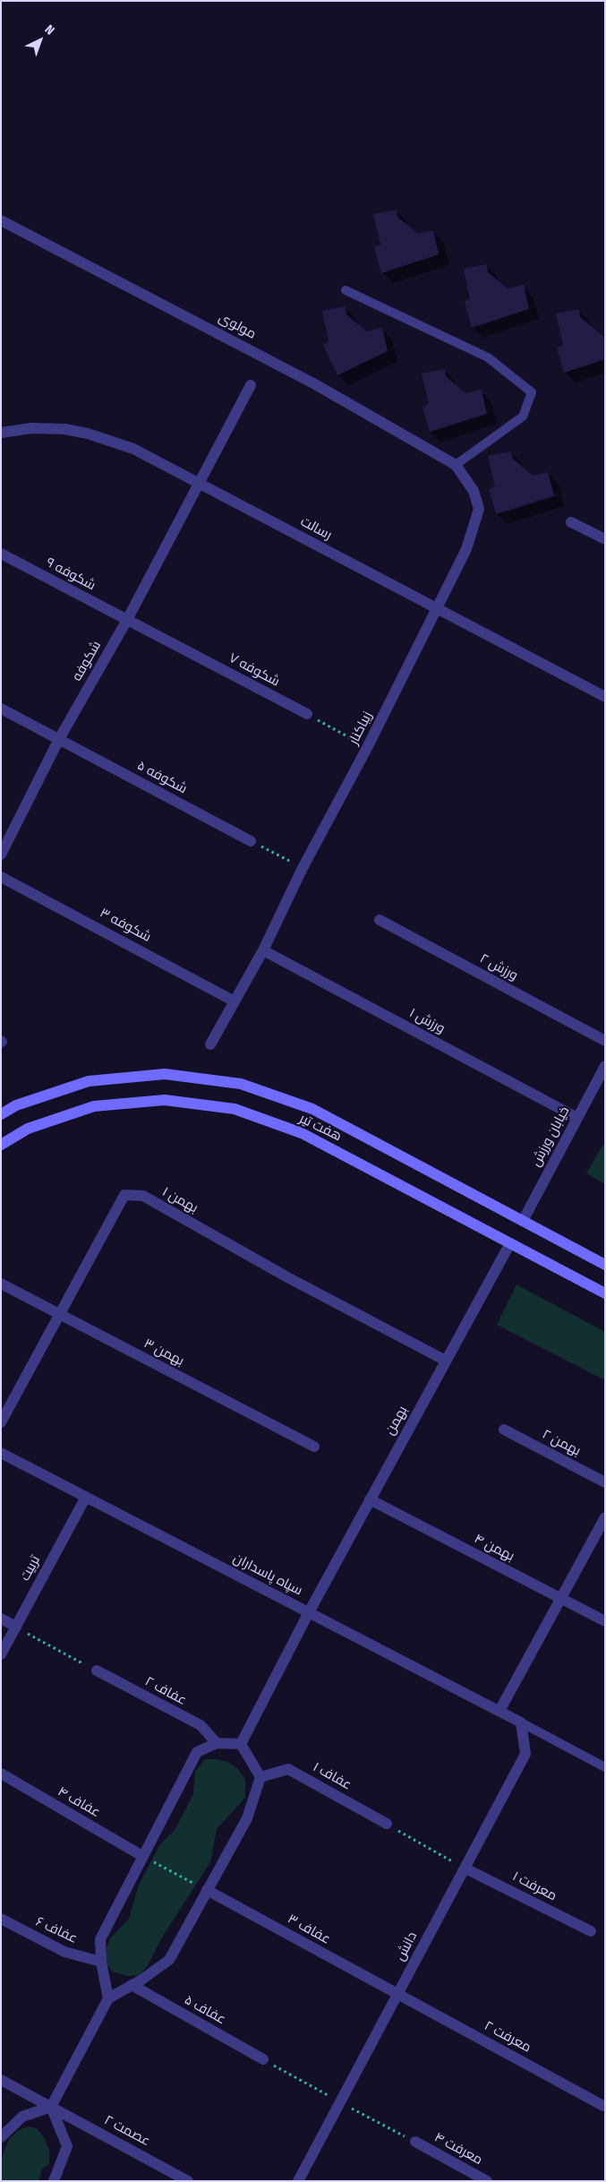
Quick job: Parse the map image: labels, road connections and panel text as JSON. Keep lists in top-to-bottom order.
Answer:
{
  "streets": {
    "main road": ["هفت تیر"],
    "street": [
      "مولوی",
      "رسالت",
      "شکوفه ۹",
      "شکوفه",
      "شکوفه ۷",
      "زیباکنار",
      "شکوفه ۵",
      "شکوفه ۳",
      "ورزش ۲",
      "ورزش ۱",
      "خیابان ورزش",
      "بهمن ۱",
      "بهمن ۳",
      "بهمن",
      "بهمن ۲",
      "بهمن ۴",
      "تربیت",
      "سپاه پاسداران",
      "عفاف ۲",
      "عفاف ۱",
      "عفاف ۴",
      "معرفت ۱",
      "عفاف ۳",
      "عفاف ۶",
      "دانش",
      "عفاف ۵",
      "معرفت ۲",
      "عصمت ۲",
      "معرفت ۴"
    ]
  },
  "crossings": [
    ["مولوی", "زیباکنار"],
    ["رسالت", "شکوفه"],
    ["رسالت", "زیباکنار"],
    ["شکوفه ۹", "شکوفه"],
    ["شکوفه ۹", "شکوفه ۷"],
    ["شکوفه", "شکوفه ۷"],
    ["شکوفه", "شکوفه ۵"],
    ["زیباکنار", "شکوفه ۳"],
    ["زیباکنار", "ورزش ۱"],
    ["ورزش ۱", "خیابان ورزش"],
    ["هفت تیر", "خیابان ورزش"],
    ["هفت تیر", "بهمن"],
    ["بهمن ۱", "بهمن ۳"],
    ["بهمن ۱", "بهمن"],
    ["بهمن", "بهمن ۴"],
    ["بهمن", "سپاه پاسداران"],
    ["تربیت", "سپاه پاسداران"],
    ["سپاه پاسداران", "دانش"],
    ["معرفت ۱", "دانش"],
    ["عفاف ۳", "دانش"],
    ["عفاف ۳", "معرفت ۲"],
    ["دانش", "معرفت ۲"]
  ],
  "north": "top right"
}
